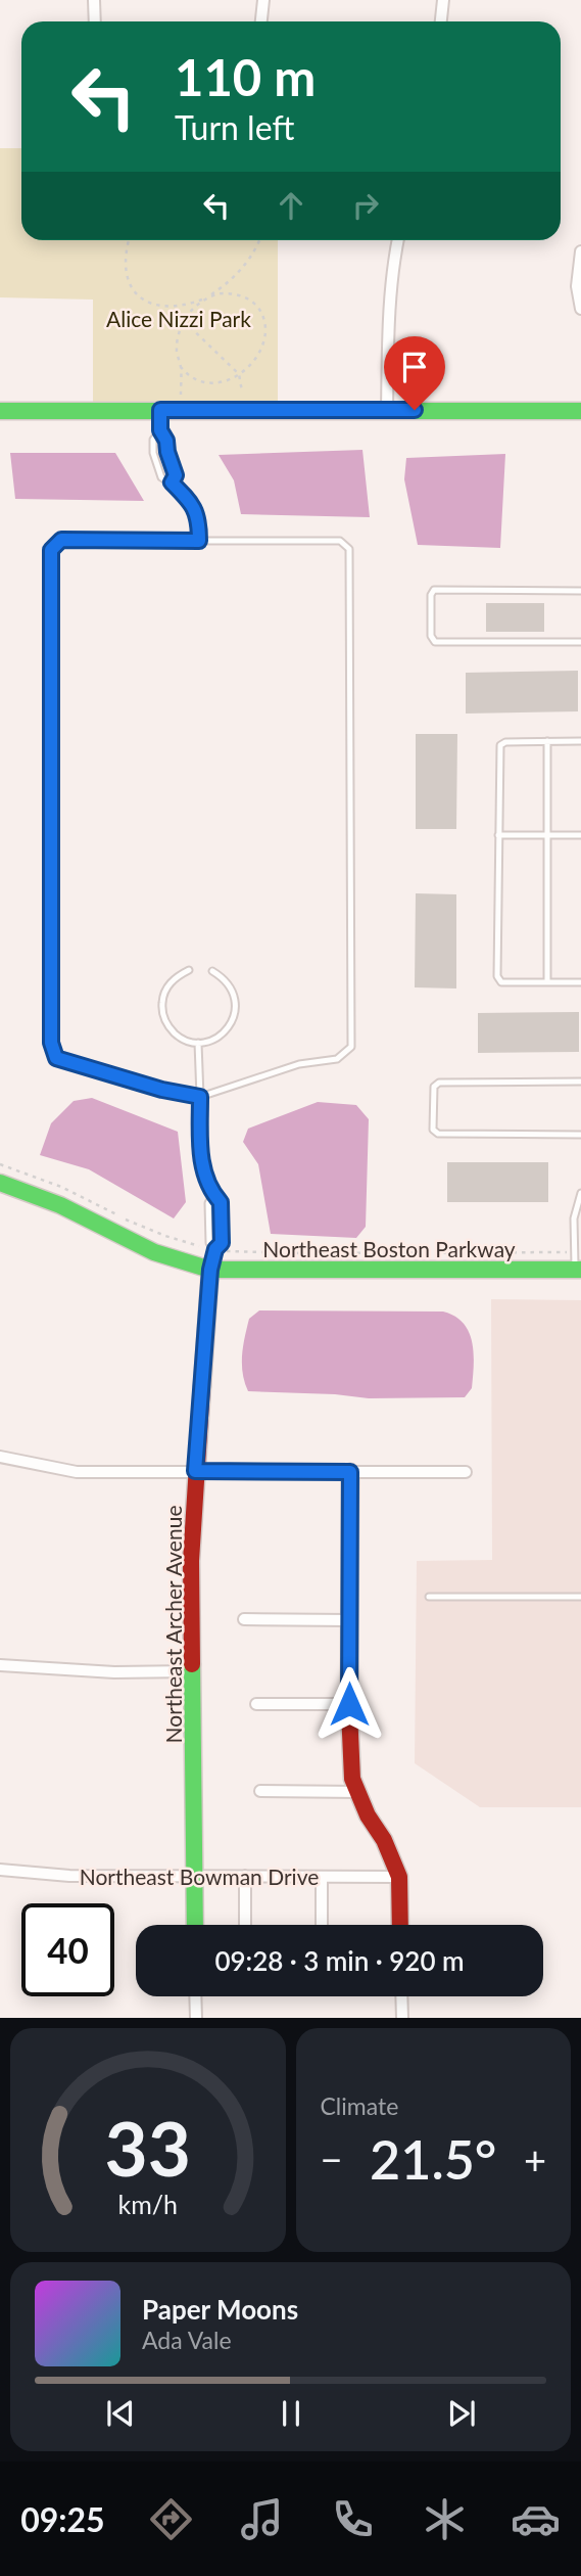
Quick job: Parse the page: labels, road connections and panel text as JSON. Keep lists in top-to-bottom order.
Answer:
{
  "streets": {
    "street": ["Northeast Boston Parkway", "Northeast Archer Avenue", "Northeast Bowman Drive"]
  },
  "crossings": [
    ["Northeast Boston Parkway", "Northeast Archer Avenue"],
    ["Northeast Archer Avenue", "Northeast Bowman Drive"]
  ],
  "parks": ["Alice Nizzi Park"],
  "page": {
    "turn": ["110 m", "Turn left"],
    "limit": "40",
    "trip": "09:28 · 3 min · 920 m",
    "tile": "Climate",
    "heat": ["−", "21.5°", "+"],
    "song": ["Paper Moons", "Ada Vale"],
    "tabs": "09:25",
    "gauge": ["33", "km/h"]
  }
}
